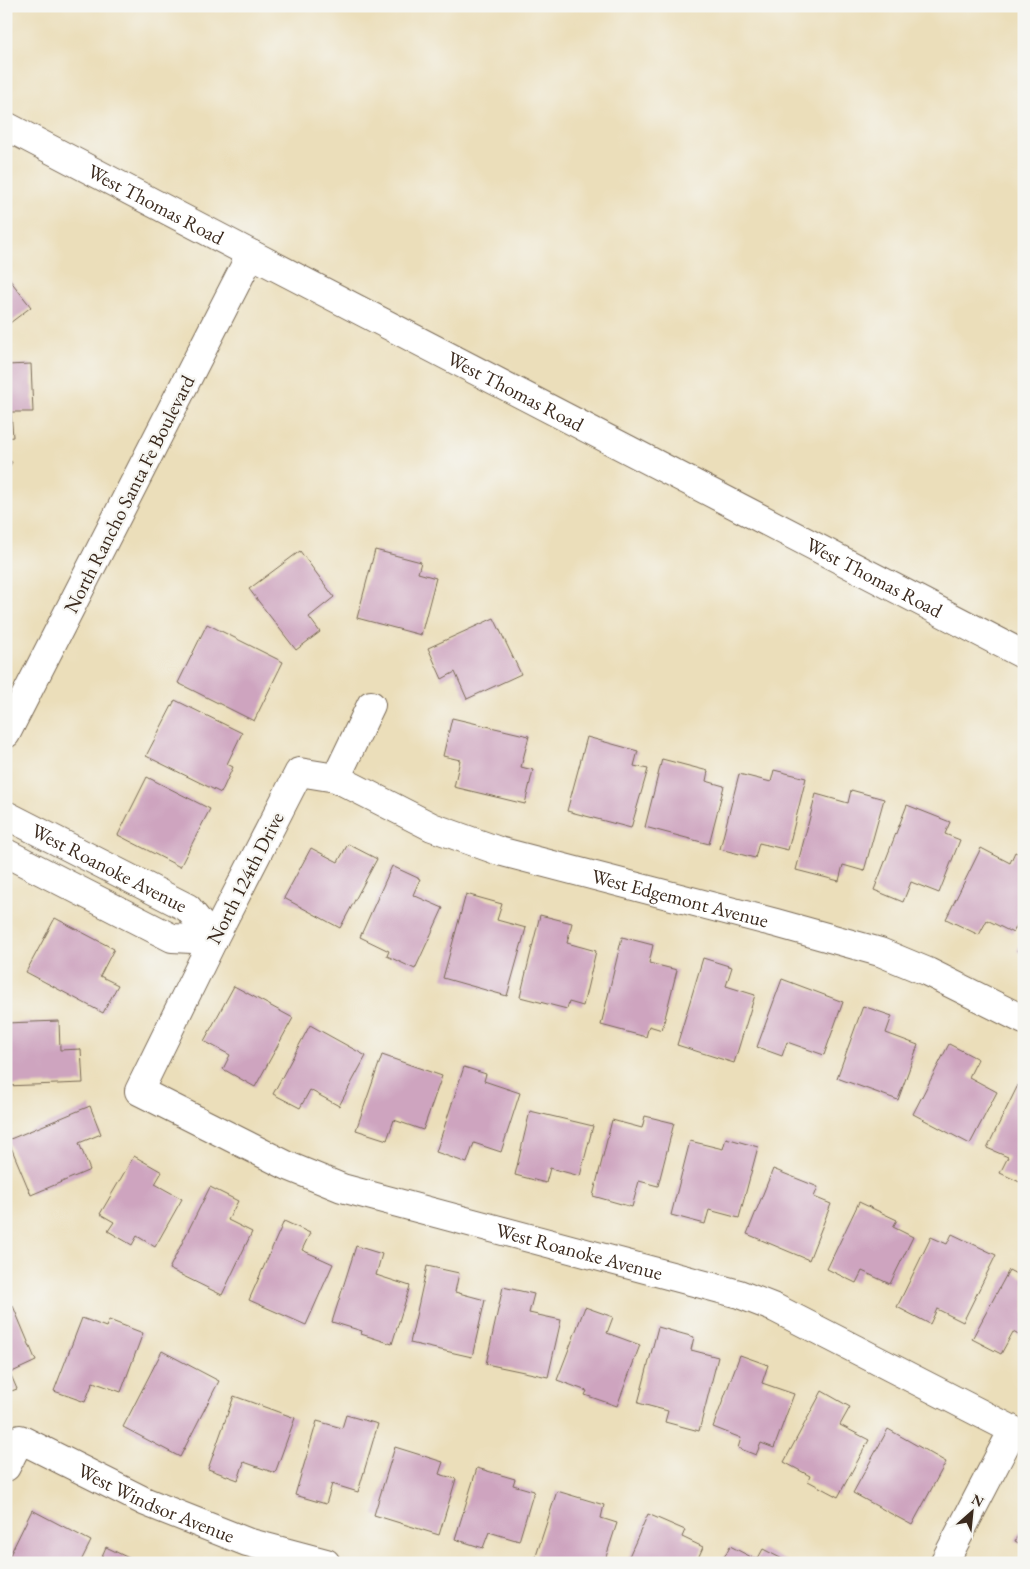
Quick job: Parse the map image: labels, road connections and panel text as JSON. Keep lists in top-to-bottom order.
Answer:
{
  "streets": {
    "street": [
      "West Thomas Road",
      "North Rancho Santa Fe Boulevard",
      "West Roanoke Avenue",
      "North 124th Drive",
      "West Edgemont Avenue",
      "West Windsor Avenue"
    ]
  },
  "crossings": [
    ["West Thomas Road", "North Rancho Santa Fe Boulevard"],
    ["West Roanoke Avenue", "North 124th Drive"],
    ["North 124th Drive", "West Edgemont Avenue"]
  ],
  "north": "top right"
}
